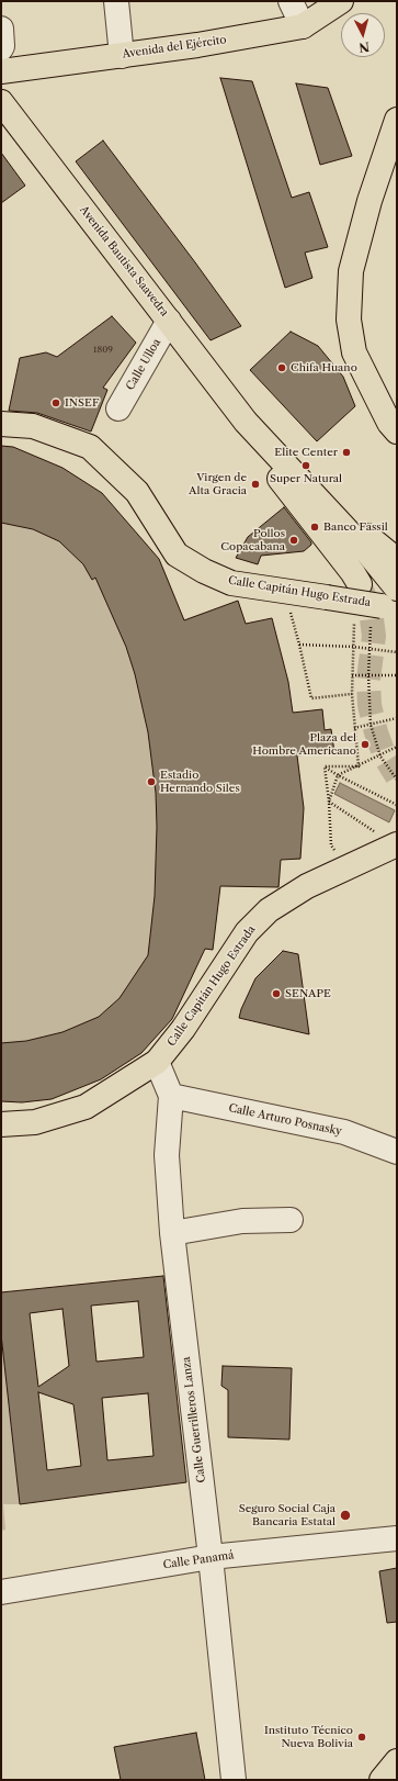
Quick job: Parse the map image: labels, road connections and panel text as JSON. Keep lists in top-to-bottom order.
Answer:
{
  "streets": {
    "main road": ["Avenida del Ejército", "Avenida Bautista Saavedra", "Calle Capitán Hugo Estrada"],
    "street": [
      "Calle Ulloa",
      "Calle Arturo Posnasky",
      "Calle Guerrilleros Lanza",
      "Calle Panamá"
    ]
  },
  "crossings": [
    ["Avenida Bautista Saavedra", "Calle Ulloa"],
    ["Avenida Bautista Saavedra", "Calle Capitán Hugo Estrada"],
    ["Calle Capitán Hugo Estrada", "Calle Guerrilleros Lanza"],
    ["Calle Arturo Posnasky", "Calle Guerrilleros Lanza"],
    ["Calle Guerrilleros Lanza", "Calle Panamá"]
  ],
  "places": [
    "Chifa Huano",
    "INSEF",
    "Elite Center",
    "Super Natural",
    "Virgen de Alta Gracia",
    "Banco Fassil",
    "Pollos Copacabana",
    "Plaza del Hombre Americano",
    "Estadio Hernando Siles",
    "SENAPE",
    "Seguro Social Caja Bancaria Estatal",
    "Instituto Técnico Nueva Bolivia"
  ],
  "house_numbers": ["1809"],
  "north": "bottom"
}
